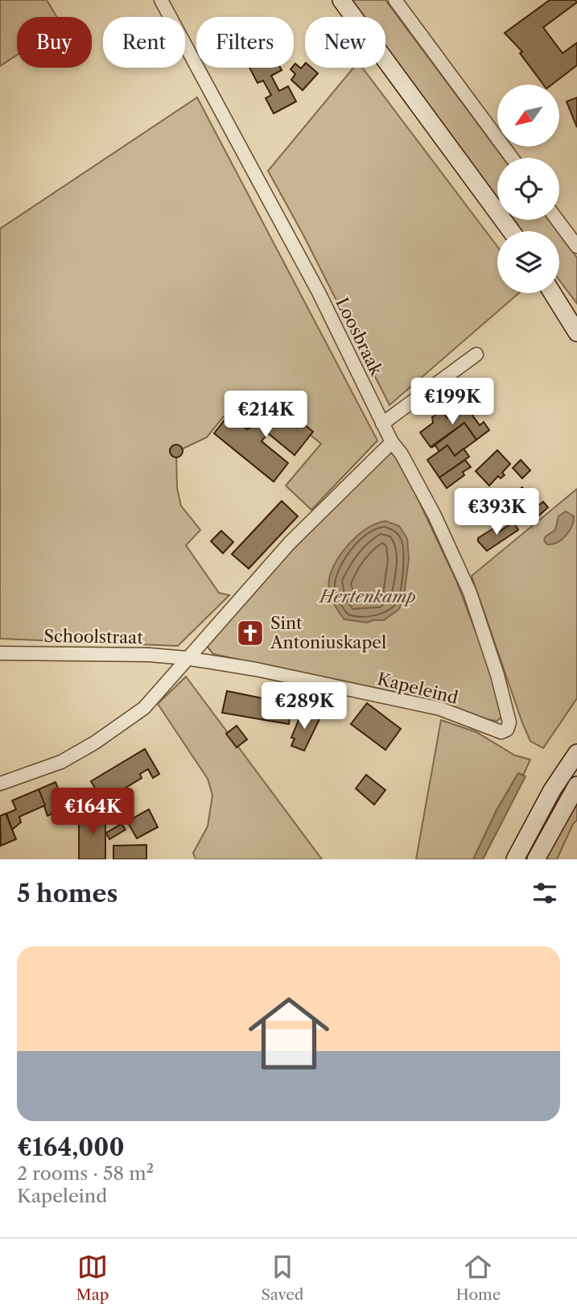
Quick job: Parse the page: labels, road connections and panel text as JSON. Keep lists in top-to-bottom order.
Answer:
{
  "streets": {
    "street": ["Loosbraak", "Schoolstraat", "Kapeleind"]
  },
  "crossings": [
    ["Loosbraak", "Kapeleind"],
    ["Schoolstraat", "Kapeleind"]
  ],
  "parks": ["Hertenkamp"],
  "places": {
    "church": ["Sint Antoniuskapel"]
  },
  "north": "bottom left",
  "page": {
    "chip": [
      "Buy",
      "Rent",
      "Filters",
      "New"
    ],
    "price": [
      "€199K",
      "€214K",
      "€393K",
      "€289K",
      "€164K"
    ],
    "heading": "5 homes",
    "list": [
      {
        "name": "€164,000",
        "note": "2 rooms · 58 m² · Kapeleind"
      }
    ],
    "tabs": ["Map", "Saved", "Home"]
  }
}
